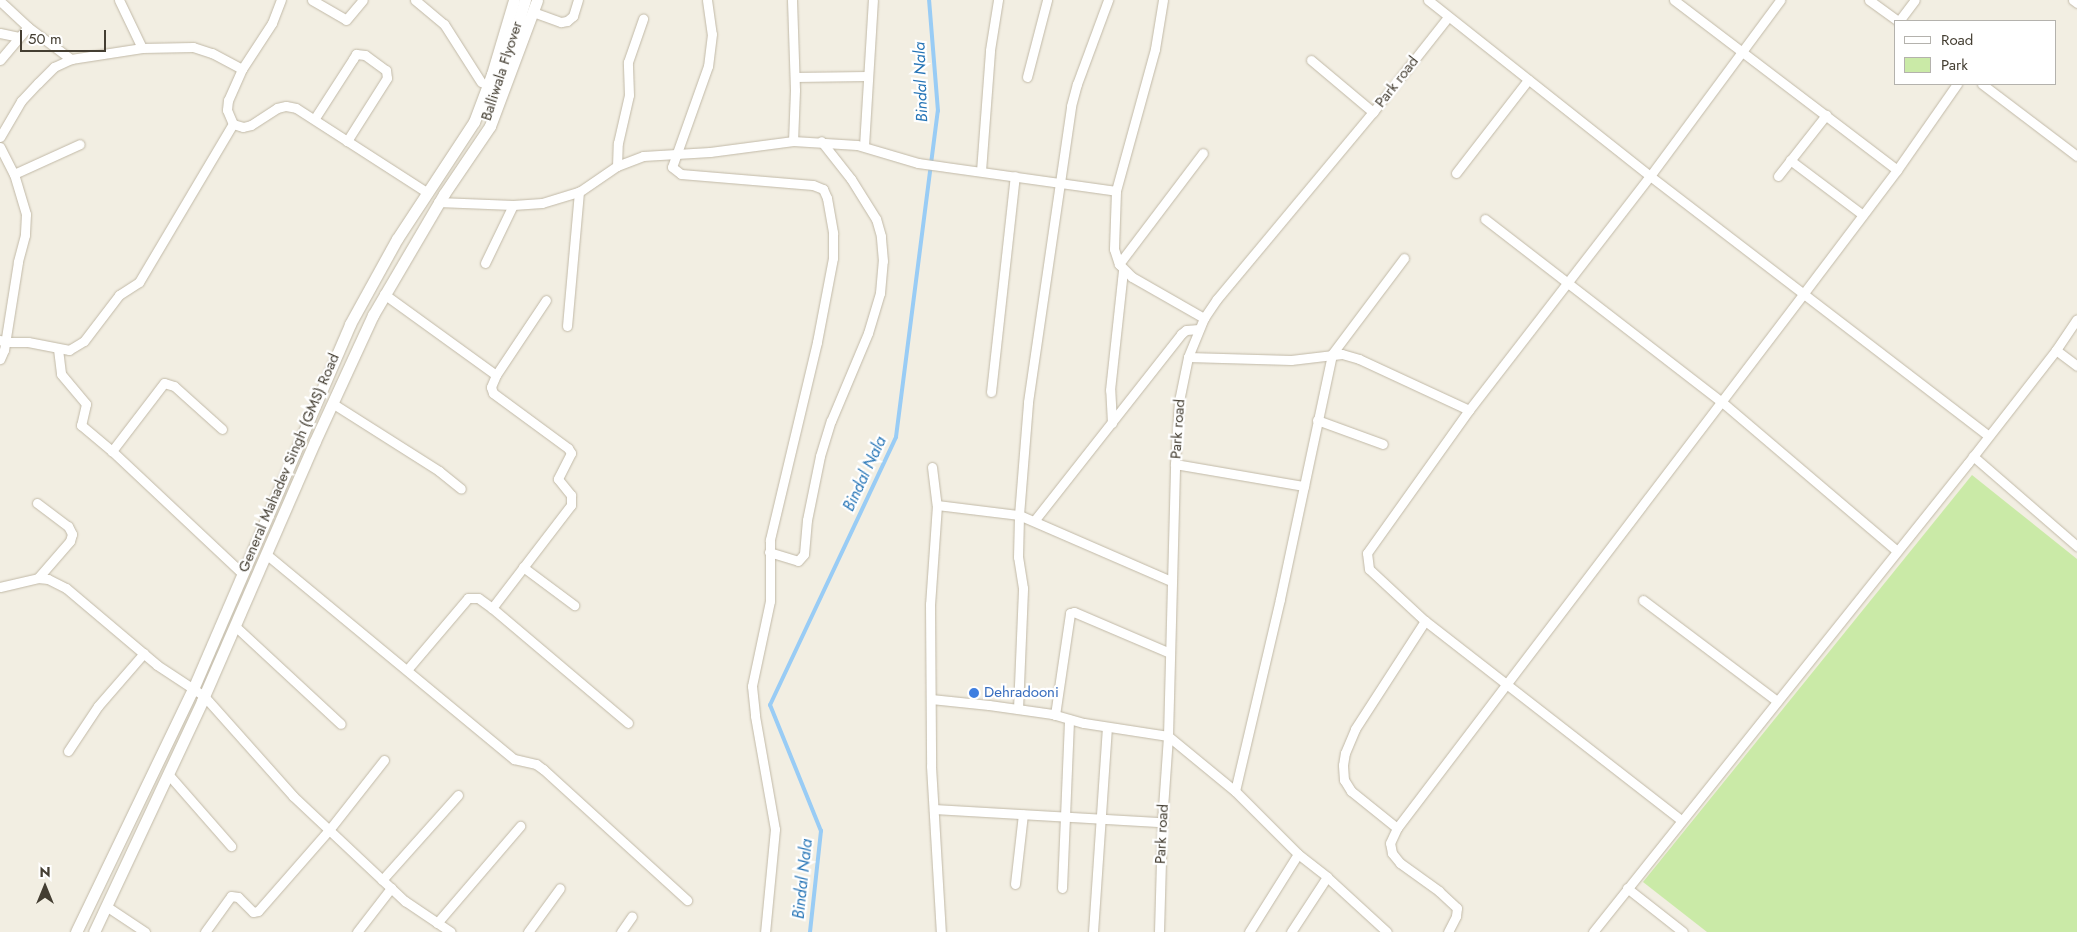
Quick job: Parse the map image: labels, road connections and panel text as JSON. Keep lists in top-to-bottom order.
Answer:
{
  "streets": {
    "street": ["Balliwala Flyover", "Park road", "General Mahadev Singh (GMS) Road"]
  },
  "crossings": [
    ["Balliwala Flyover", "General Mahadev Singh (GMS) Road"]
  ],
  "water": ["Bindal Nala"],
  "places": ["Dehradooni"],
  "legend": ["Road", "Park"],
  "scale_bar": "50 m",
  "north": "top"
}
